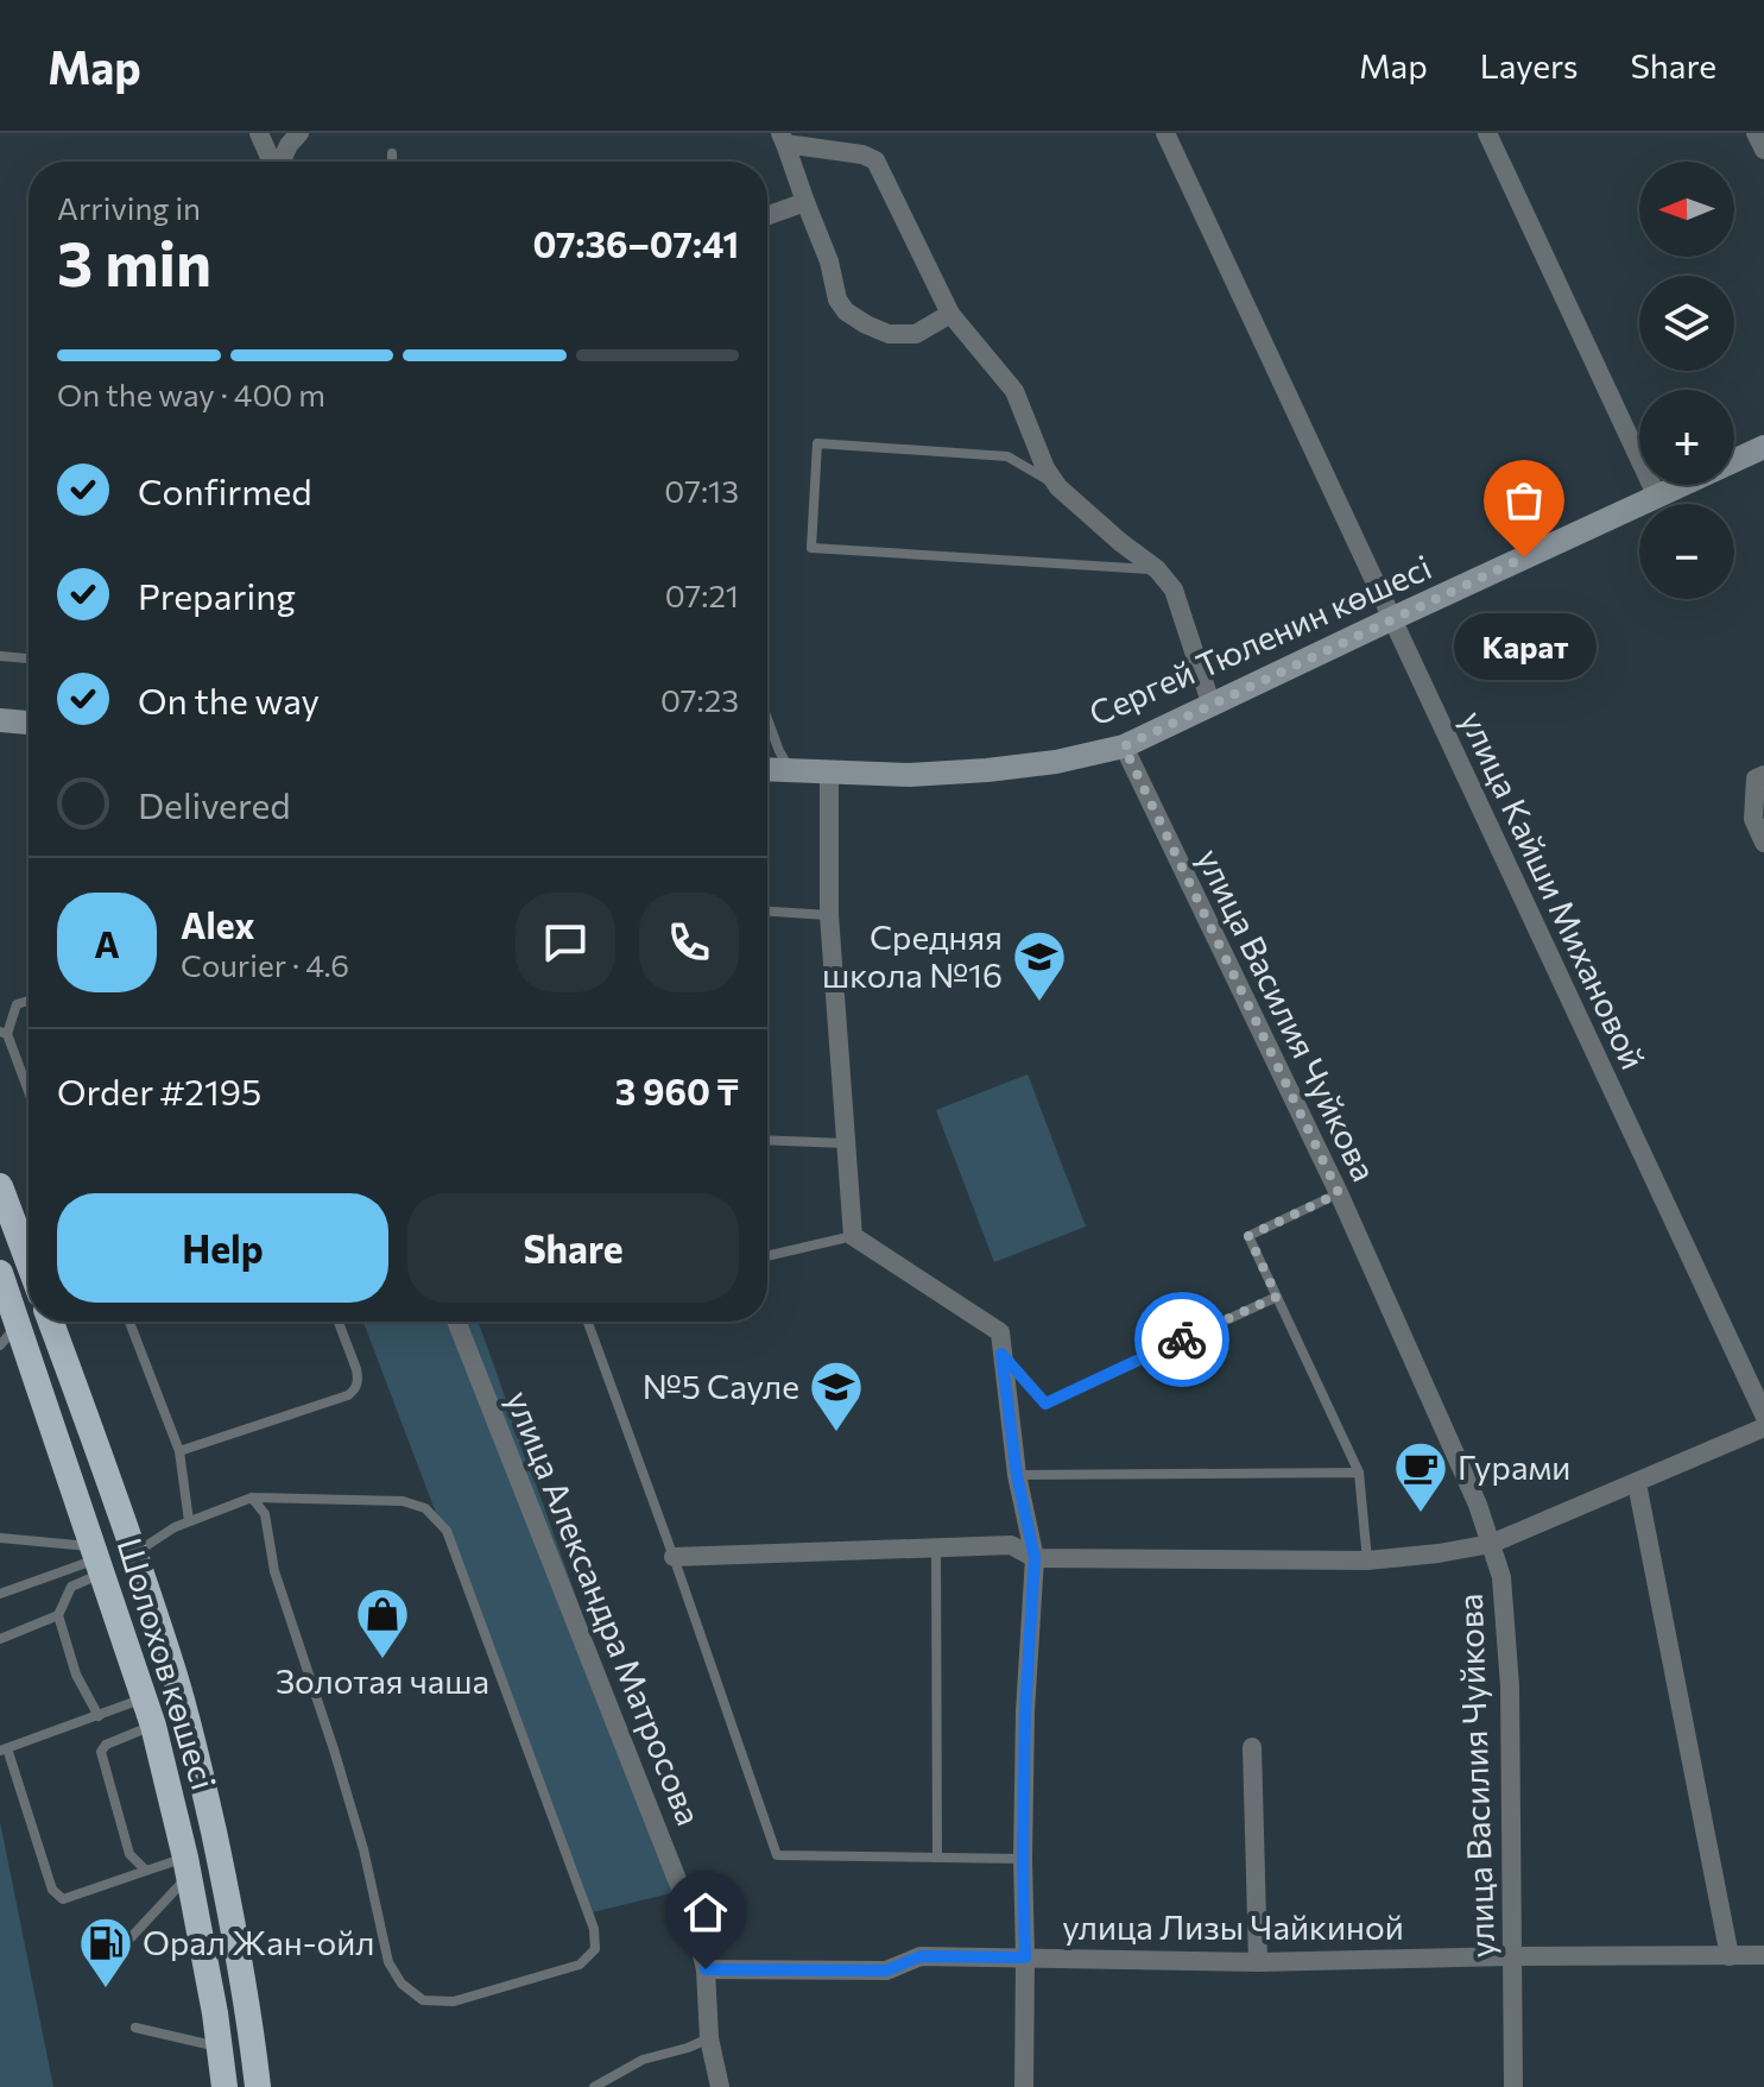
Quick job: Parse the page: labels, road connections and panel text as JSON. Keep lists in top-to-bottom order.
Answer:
{
  "streets": {
    "highway": ["Шолохов көшесі"],
    "main road": ["Сергей Тюленин көшесі"],
    "street": [
      "улица Кайши Михановой",
      "улица Василия Чуйкова",
      "улица Александра Матросова",
      "улица Лизы Чайкиной"
    ]
  },
  "crossings": [
    ["Сергей Тюленин көшесі", "улица Кайши Михановой"],
    ["Сергей Тюленин көшесі", "улица Василия Чуйкова"],
    ["улица Василия Чуйкова", "улица Лизы Чайкиной"],
    ["улица Александра Матросова", "улица Лизы Чайкиной"]
  ],
  "places": {
    "other": ["Карат"],
    "school or university": ["Средняя школа №16", "№5 Сауле"],
    "cafe": ["Гурами"],
    "shop": ["Золотая чаша"],
    "fuel station": ["Орал Жан-ойл"]
  },
  "north": "left",
  "page": {
    "header": "Map",
    "nav": ["Map", "Layers", "Share"],
    "map_buttons": ["+", "−"],
    "heading": ["3 min", "Arriving in", "07:36–07:41"],
    "panel": [
      "Alex",
      "Courier · 4.6",
      "Order #2195",
      "3 960 ₸"
    ],
    "bar": "On the way · 400 m",
    "list": [
      ["Confirmed", "07:13"],
      ["Preparing", "07:21"],
      ["On the way", "07:23"],
      "Delivered"
    ],
    "bubble": "Карат",
    "round": "A",
    "buttons": ["Help", "Share"]
  }
}
